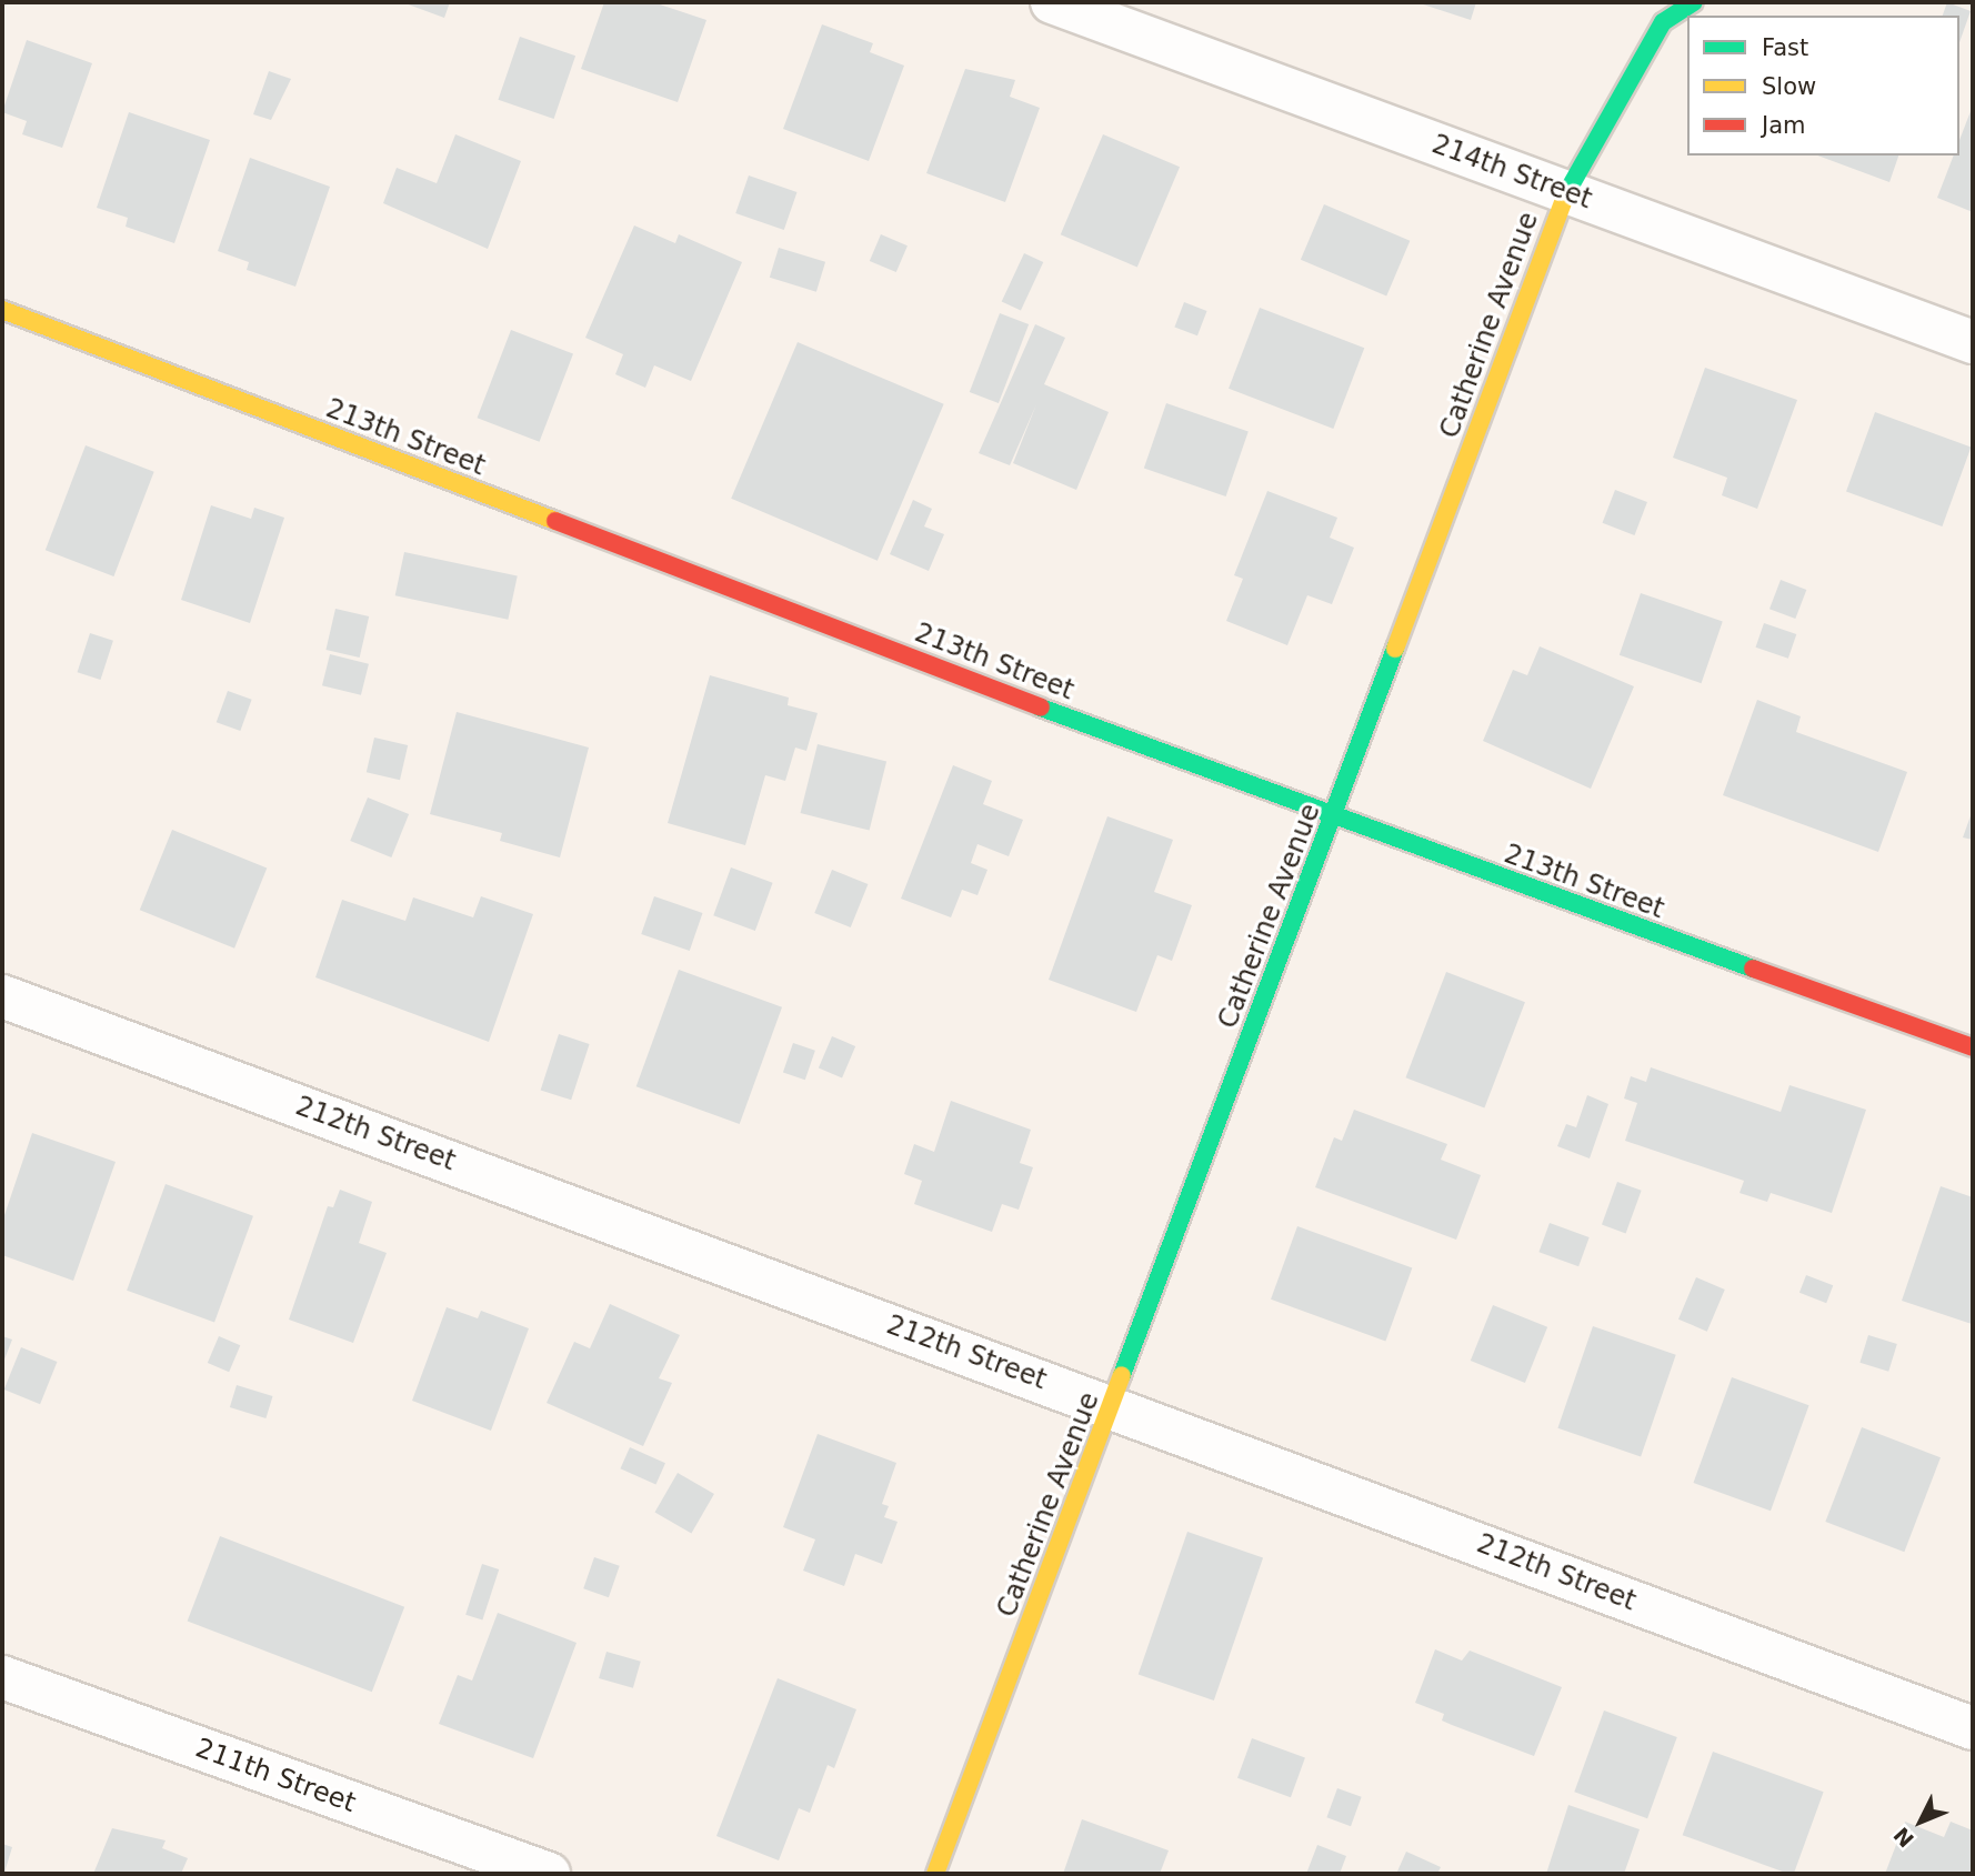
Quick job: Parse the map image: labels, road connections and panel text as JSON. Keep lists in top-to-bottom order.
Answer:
{
  "streets": {
    "street": [
      "214th Street",
      "Catherine Avenue",
      "213th Street",
      "212th Street",
      "211th Street"
    ]
  },
  "crossings": [
    ["214th Street", "Catherine Avenue"],
    ["Catherine Avenue", "213th Street"],
    ["Catherine Avenue", "212th Street"]
  ],
  "legend": ["Fast", "Slow", "Jam"],
  "north": "bottom left"
}
